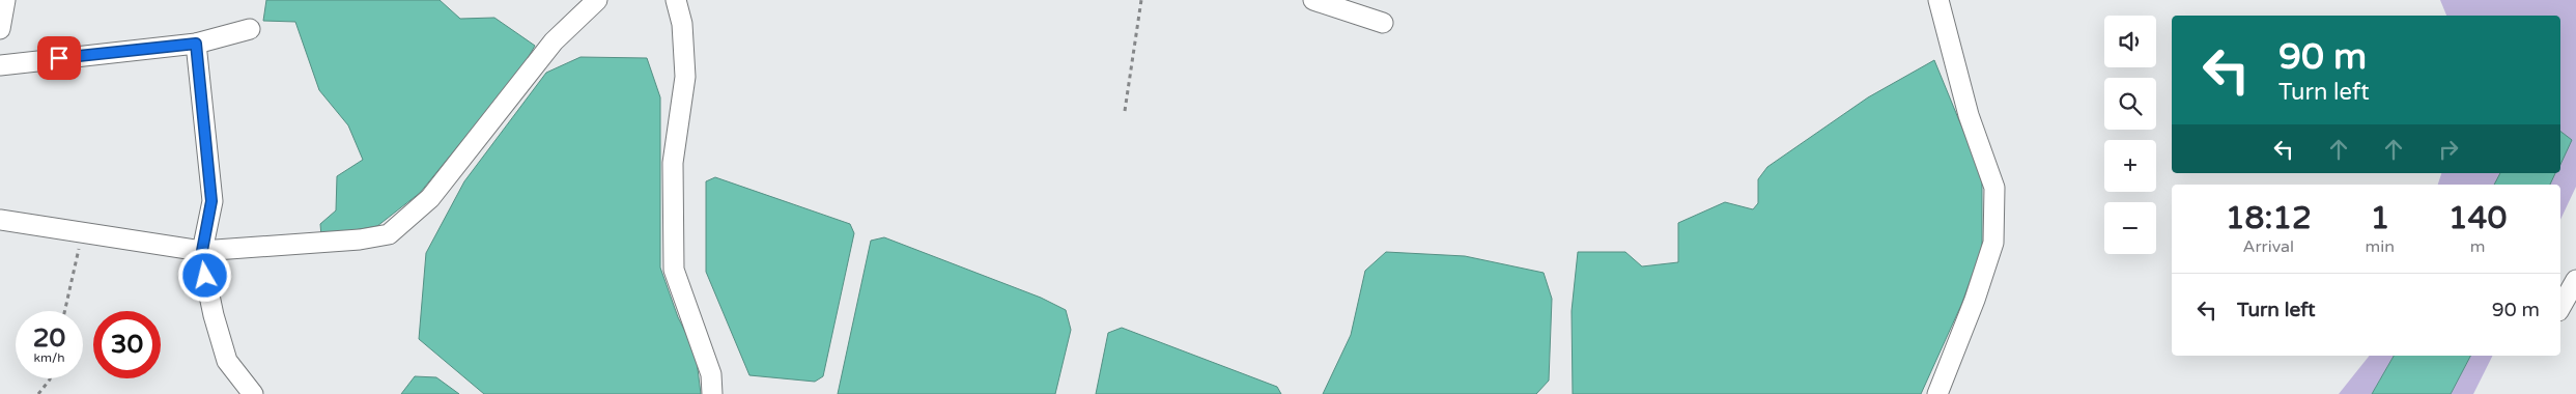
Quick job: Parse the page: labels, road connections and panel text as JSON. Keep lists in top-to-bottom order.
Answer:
{
  "page": {
    "map_buttons": ["+", "−"],
    "turn": ["90 m", "Turn left"],
    "eta": [
      "18:12",
      "Arrival",
      "1",
      "min",
      "140",
      "m"
    ],
    "list": [
      {
        "name": "Turn left",
        "value": "90 m"
      }
    ],
    "speed": "20 km/h",
    "limit": "30"
  }
}
